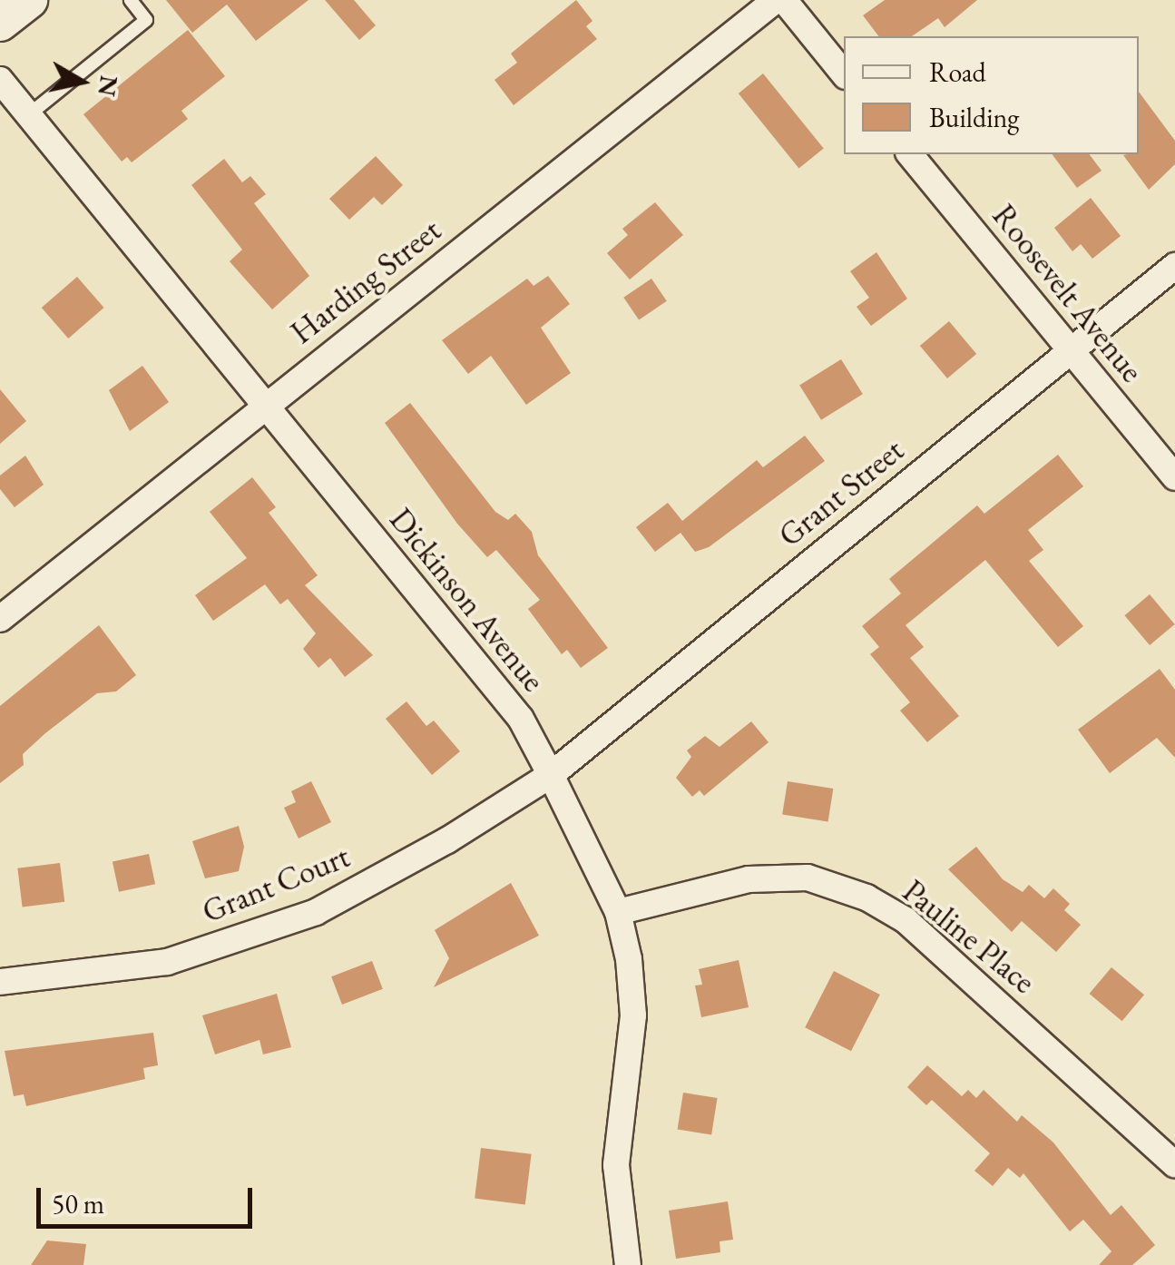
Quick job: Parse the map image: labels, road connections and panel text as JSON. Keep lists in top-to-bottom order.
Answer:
{
  "streets": {
    "street": [
      "Harding Street",
      "Roosevelt Avenue",
      "Grant Street",
      "Dickinson Avenue",
      "Grant Court",
      "Pauline Place"
    ]
  },
  "crossings": [
    ["Harding Street", "Dickinson Avenue"],
    ["Roosevelt Avenue", "Grant Street"],
    ["Grant Street", "Dickinson Avenue"],
    ["Grant Street", "Grant Court"],
    ["Dickinson Avenue", "Grant Court"],
    ["Dickinson Avenue", "Pauline Place"]
  ],
  "legend": ["Road", "Building"],
  "scale_bar": "50 m",
  "north": "right"
}
